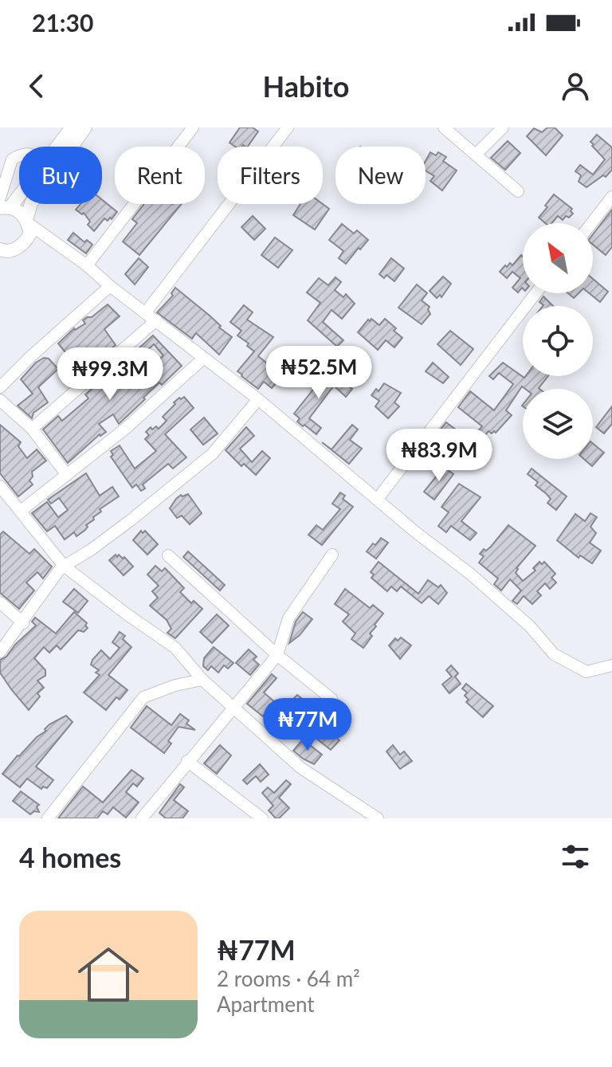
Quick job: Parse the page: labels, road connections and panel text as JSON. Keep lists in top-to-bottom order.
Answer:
{
  "north": "top left",
  "page": {
    "status": "21:30",
    "header": "Habito",
    "chip": [
      "Buy",
      "Rent",
      "Filters",
      "New"
    ],
    "price": [
      "₦52.5M",
      "₦99.3M",
      "₦83.9M",
      "₦77M"
    ],
    "heading": "4 homes",
    "list": [
      {
        "name": "₦77M",
        "note": "2 rooms · 64 m² · Apartment"
      }
    ]
  }
}
